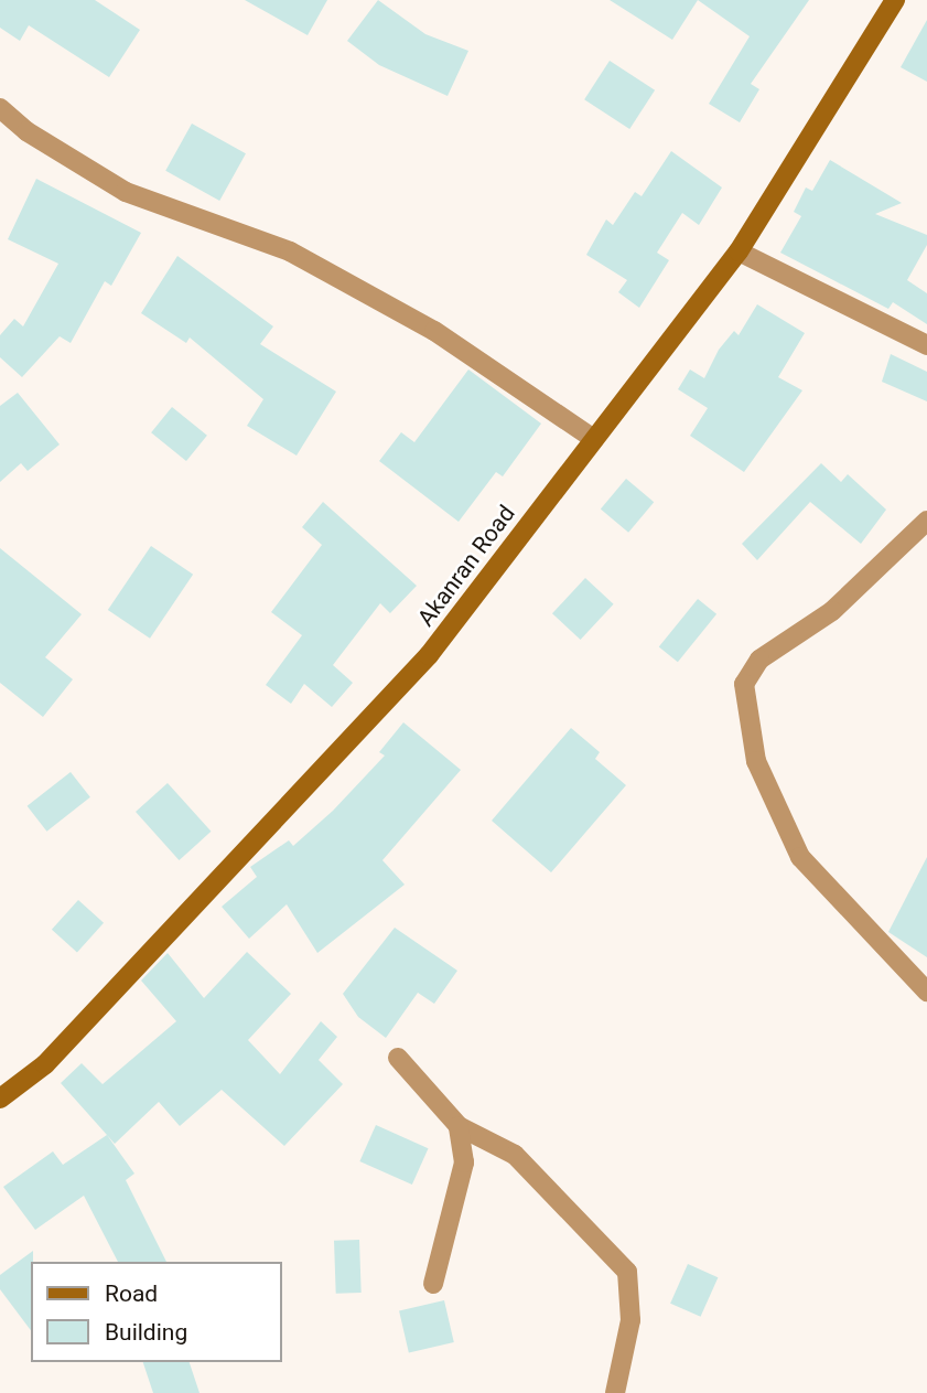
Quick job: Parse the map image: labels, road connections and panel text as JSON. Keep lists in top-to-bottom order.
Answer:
{
  "streets": {
    "main road": ["Akanran Road"]
  },
  "legend": ["Road", "Building"]
}
